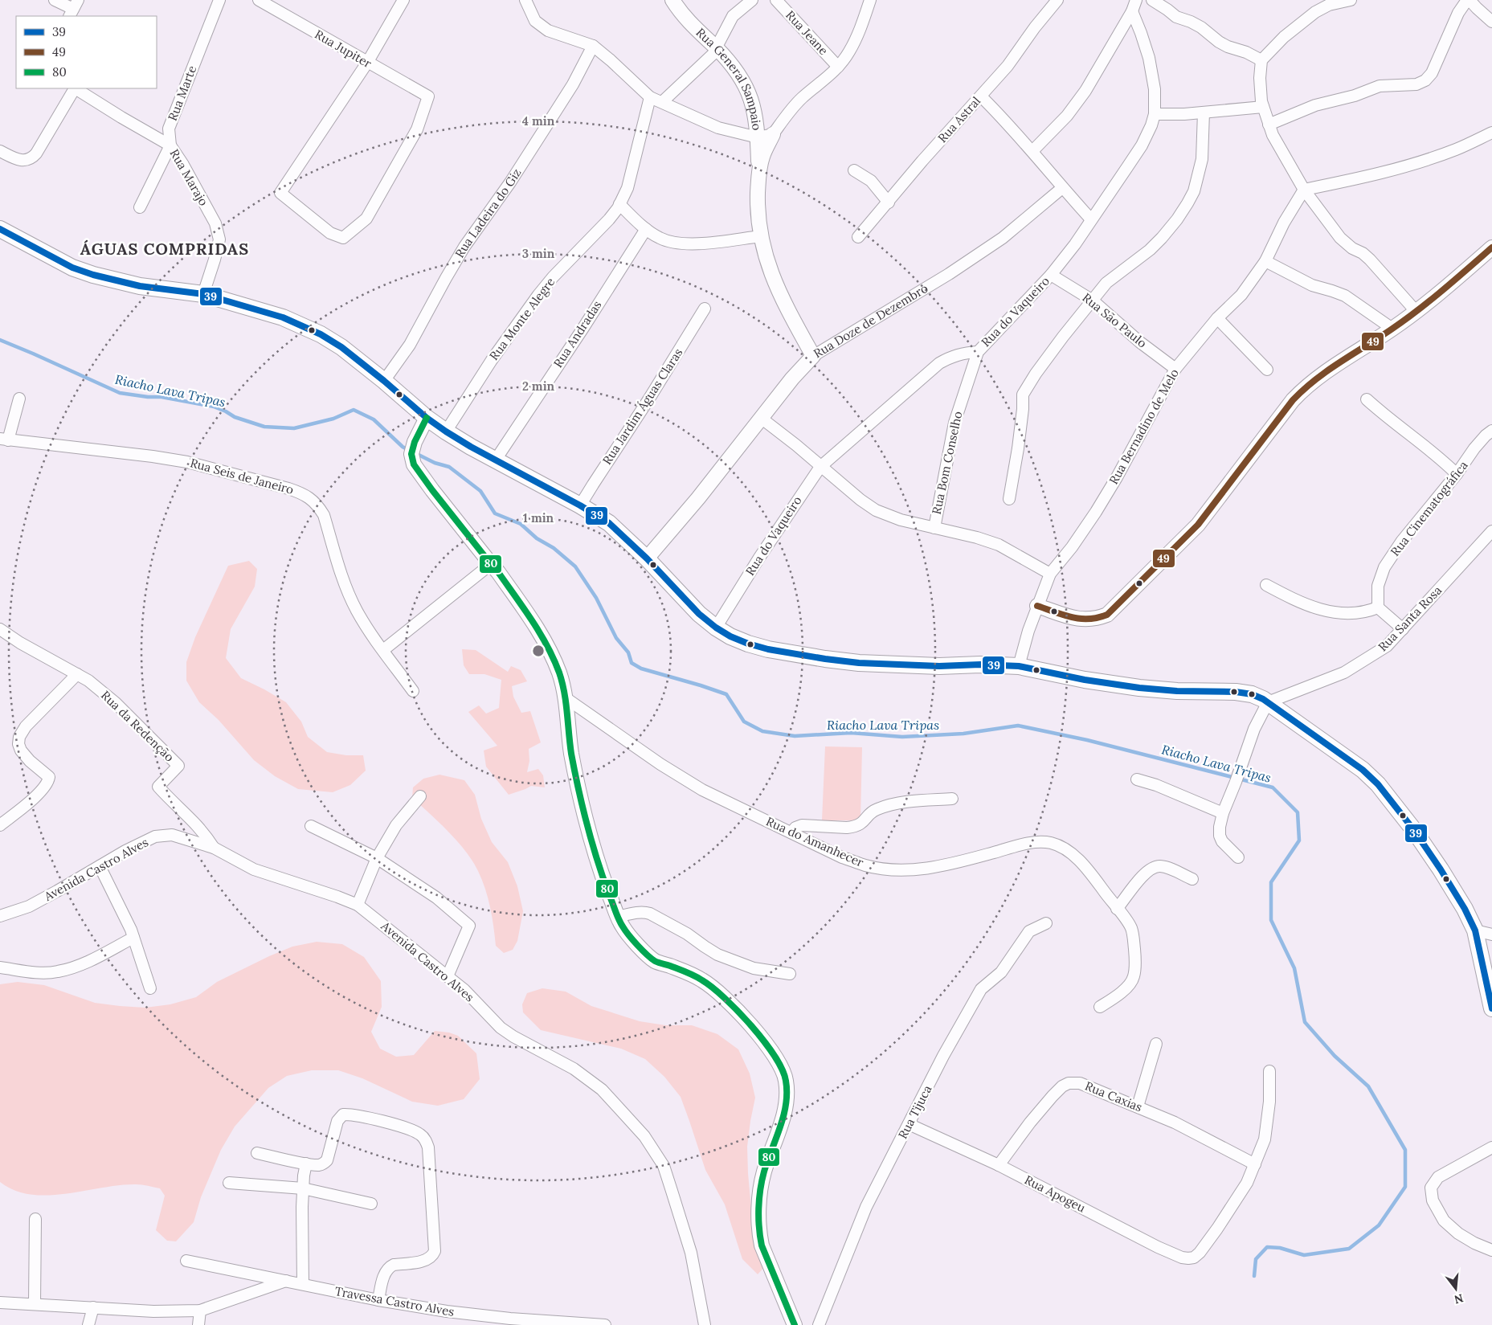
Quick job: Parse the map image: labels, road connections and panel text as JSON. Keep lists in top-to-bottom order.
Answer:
{
  "streets": {
    "street": [
      "Rua Jeane",
      "Rua Jupiter",
      "Rua General Sampaio",
      "Rua Marte",
      "Rua Astral",
      "Rua Marajo",
      "Rua Ladeira do Giz",
      "Rua do Vaqueiro",
      "Rua Monte Alegre",
      "Rua São Paulo",
      "Rua Doze de Dezembro",
      "Rua Andradas",
      "Rua Jardim Águas Claras",
      "Rua Bernadino de Melo",
      "Rua Bom Conselho",
      "Rua Seis de Janeiro",
      "Rua Cinematográfica",
      "Rua Santa Rosa",
      "Rua da Redenção",
      "Rua do Amanhecer",
      "Avenida Castro Alves",
      "Rua Caxias",
      "Rua Tijuca",
      "Rua Apogeu",
      "Travessa Castro Alves"
    ]
  },
  "crossings": [
    ["Rua General Sampaio", "Rua Doze de Dezembro"],
    ["Rua Marte", "Rua Marajo"],
    ["Rua do Vaqueiro", "Rua São Paulo"],
    ["Rua do Vaqueiro", "Rua Bom Conselho"],
    ["Rua São Paulo", "Rua Bernadino de Melo"],
    ["Rua da Redenção", "Avenida Castro Alves"],
    ["Rua Caxias", "Rua Apogeu"],
    ["Rua Tijuca", "Rua Apogeu"]
  ],
  "districts": ["ÁGUAS COMPRIDAS"],
  "water": ["Riacho Lava Tripas"],
  "lines": ["transit line 39", "transit line 49", "transit line 80"],
  "legend": ["39", "49", "80"],
  "north": "bottom",
  "rings": [
    "4 min",
    "3 min",
    "2 min",
    "1 min"
  ]
}
